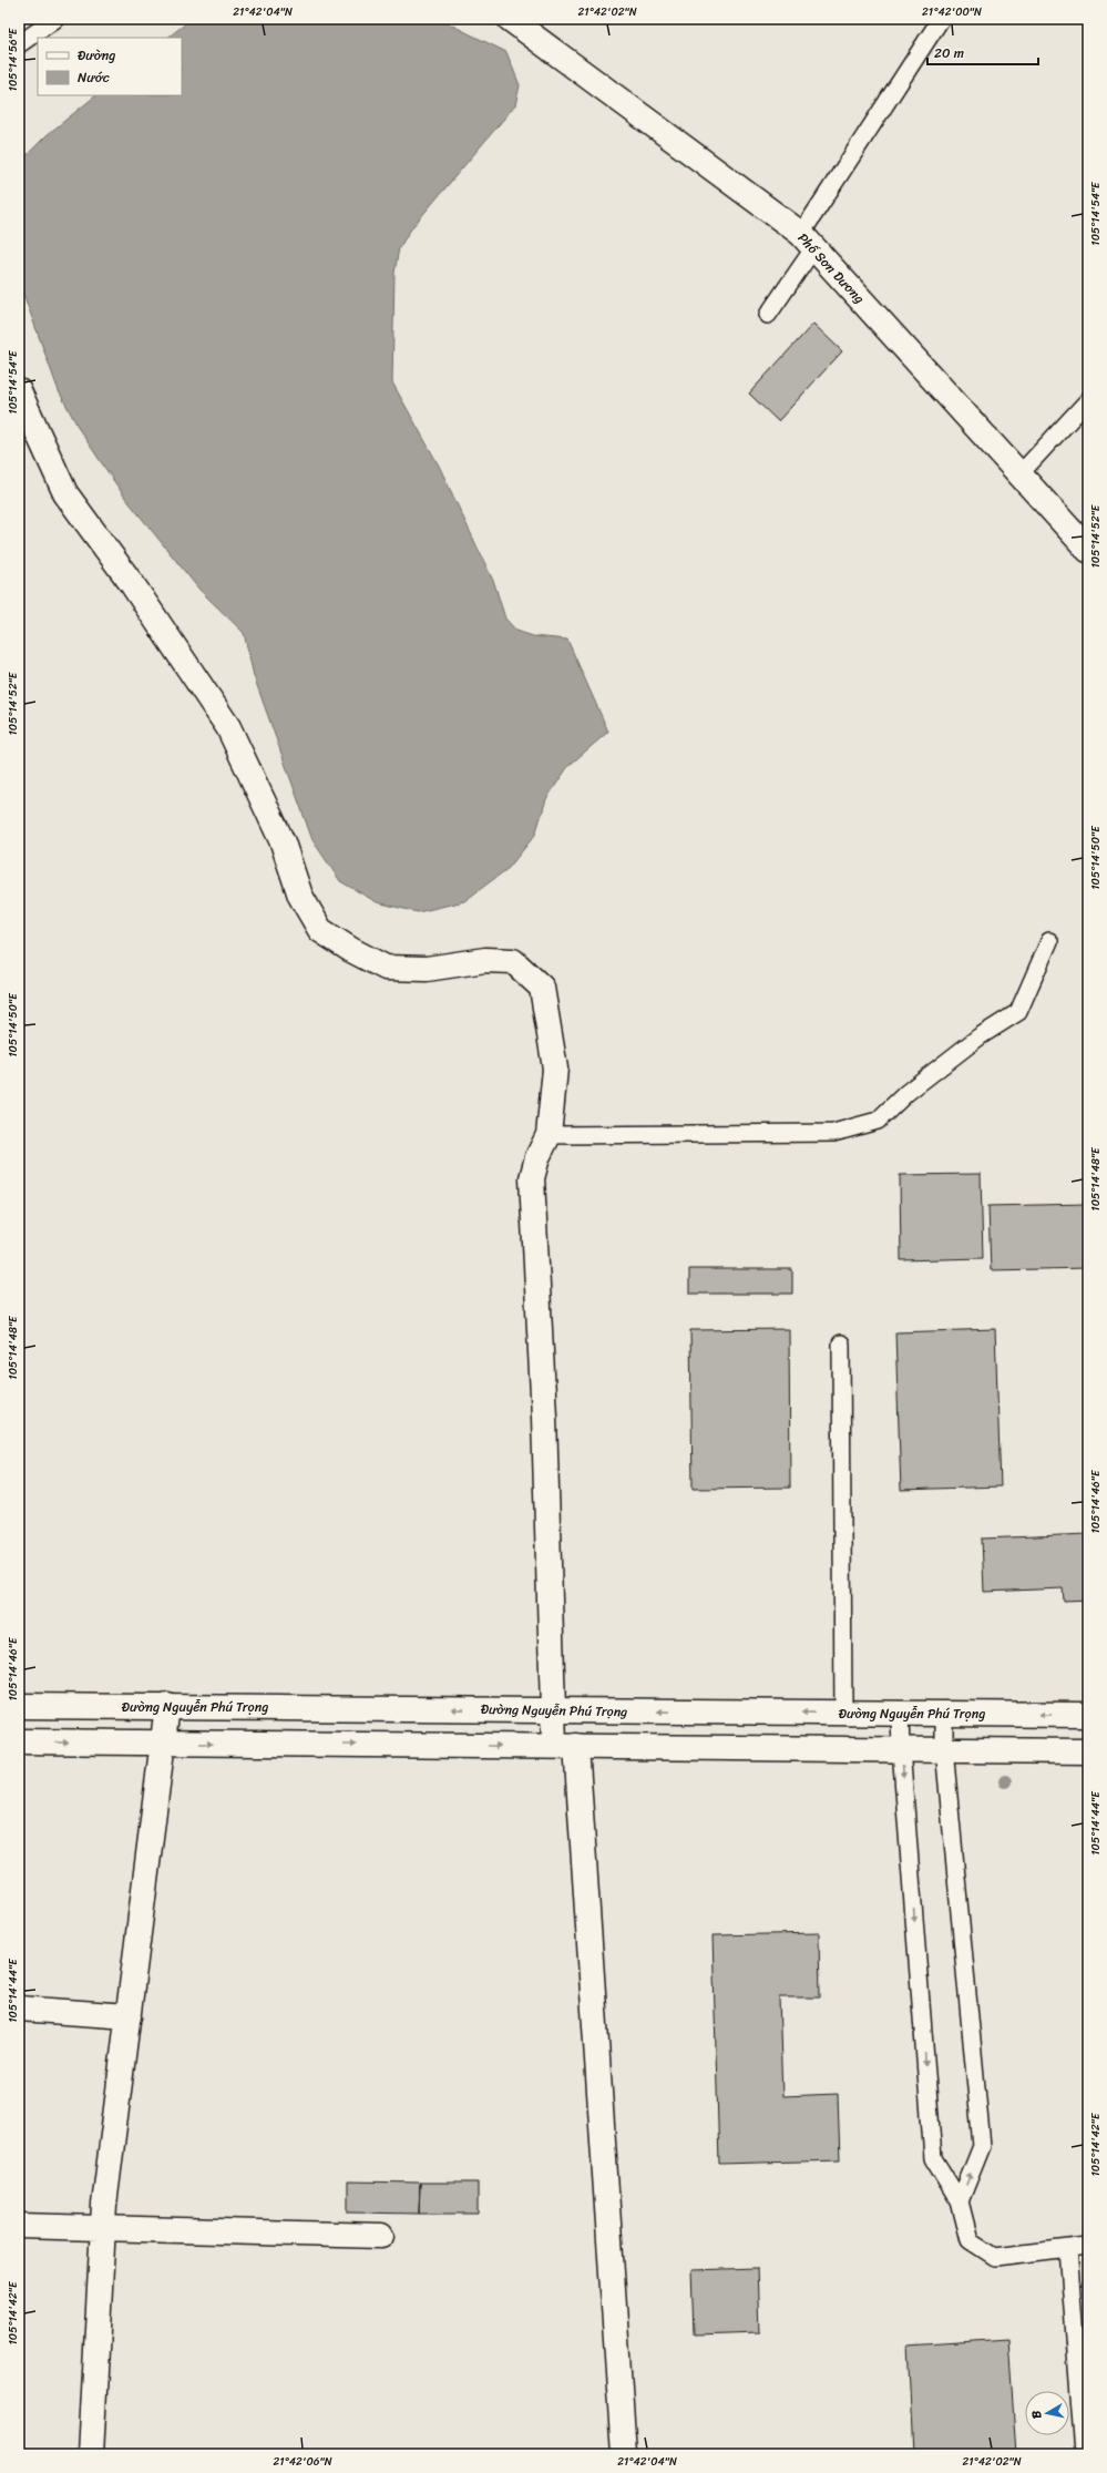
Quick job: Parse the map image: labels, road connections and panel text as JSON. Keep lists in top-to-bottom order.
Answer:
{
  "streets": {
    "street": ["Phố Sơn Dương", "Đường Nguyễn Phú Trọng"]
  },
  "legend": ["Đường", "Nước"],
  "scale_bar": "20 m",
  "north": "left",
  "coordinates": [
    "21°42'04\"N",
    "21°42'02\"N",
    "21°42'00\"N",
    "105°14'56\"E",
    "105°14'54\"E",
    "105°14'52\"E",
    "105°14'50\"E",
    "105°14'48\"E",
    "105°14'46\"E",
    "105°14'44\"E",
    "105°14'42\"E",
    "21°42'06\"N"
  ]
}
